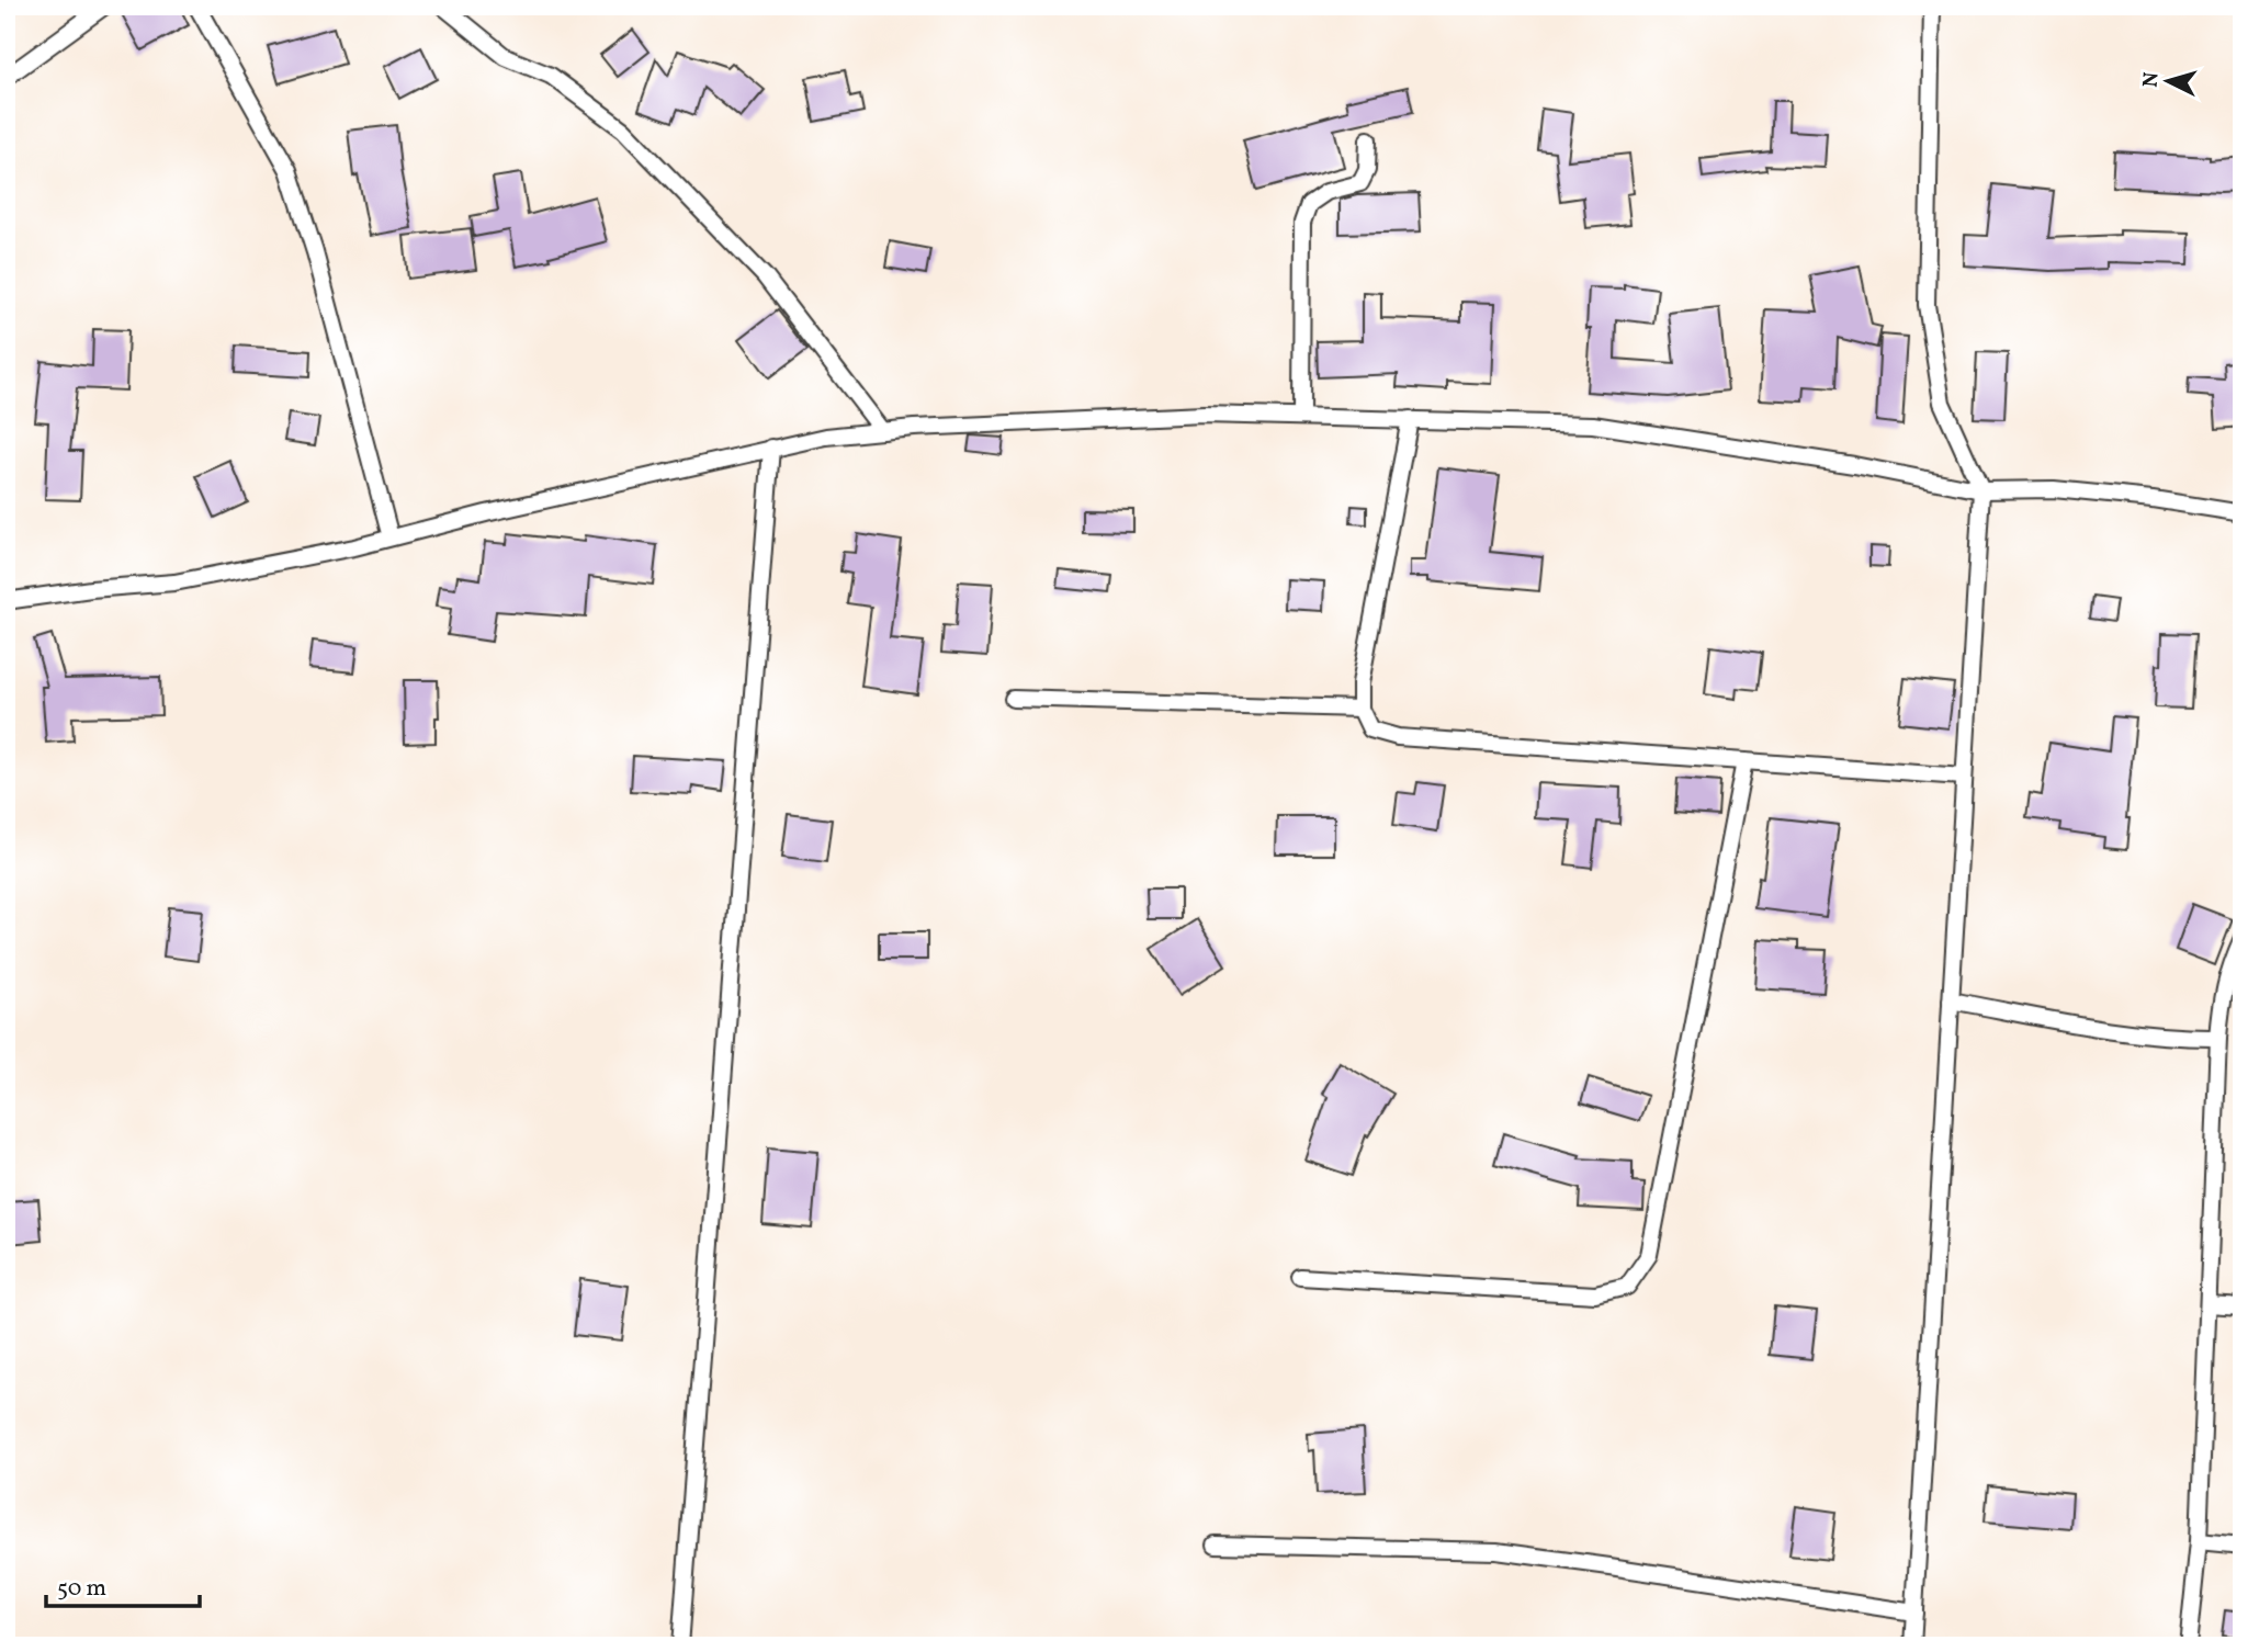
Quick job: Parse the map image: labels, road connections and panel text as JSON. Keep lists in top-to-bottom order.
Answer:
{
  "scale_bar": "50 m",
  "north": "left"
}
